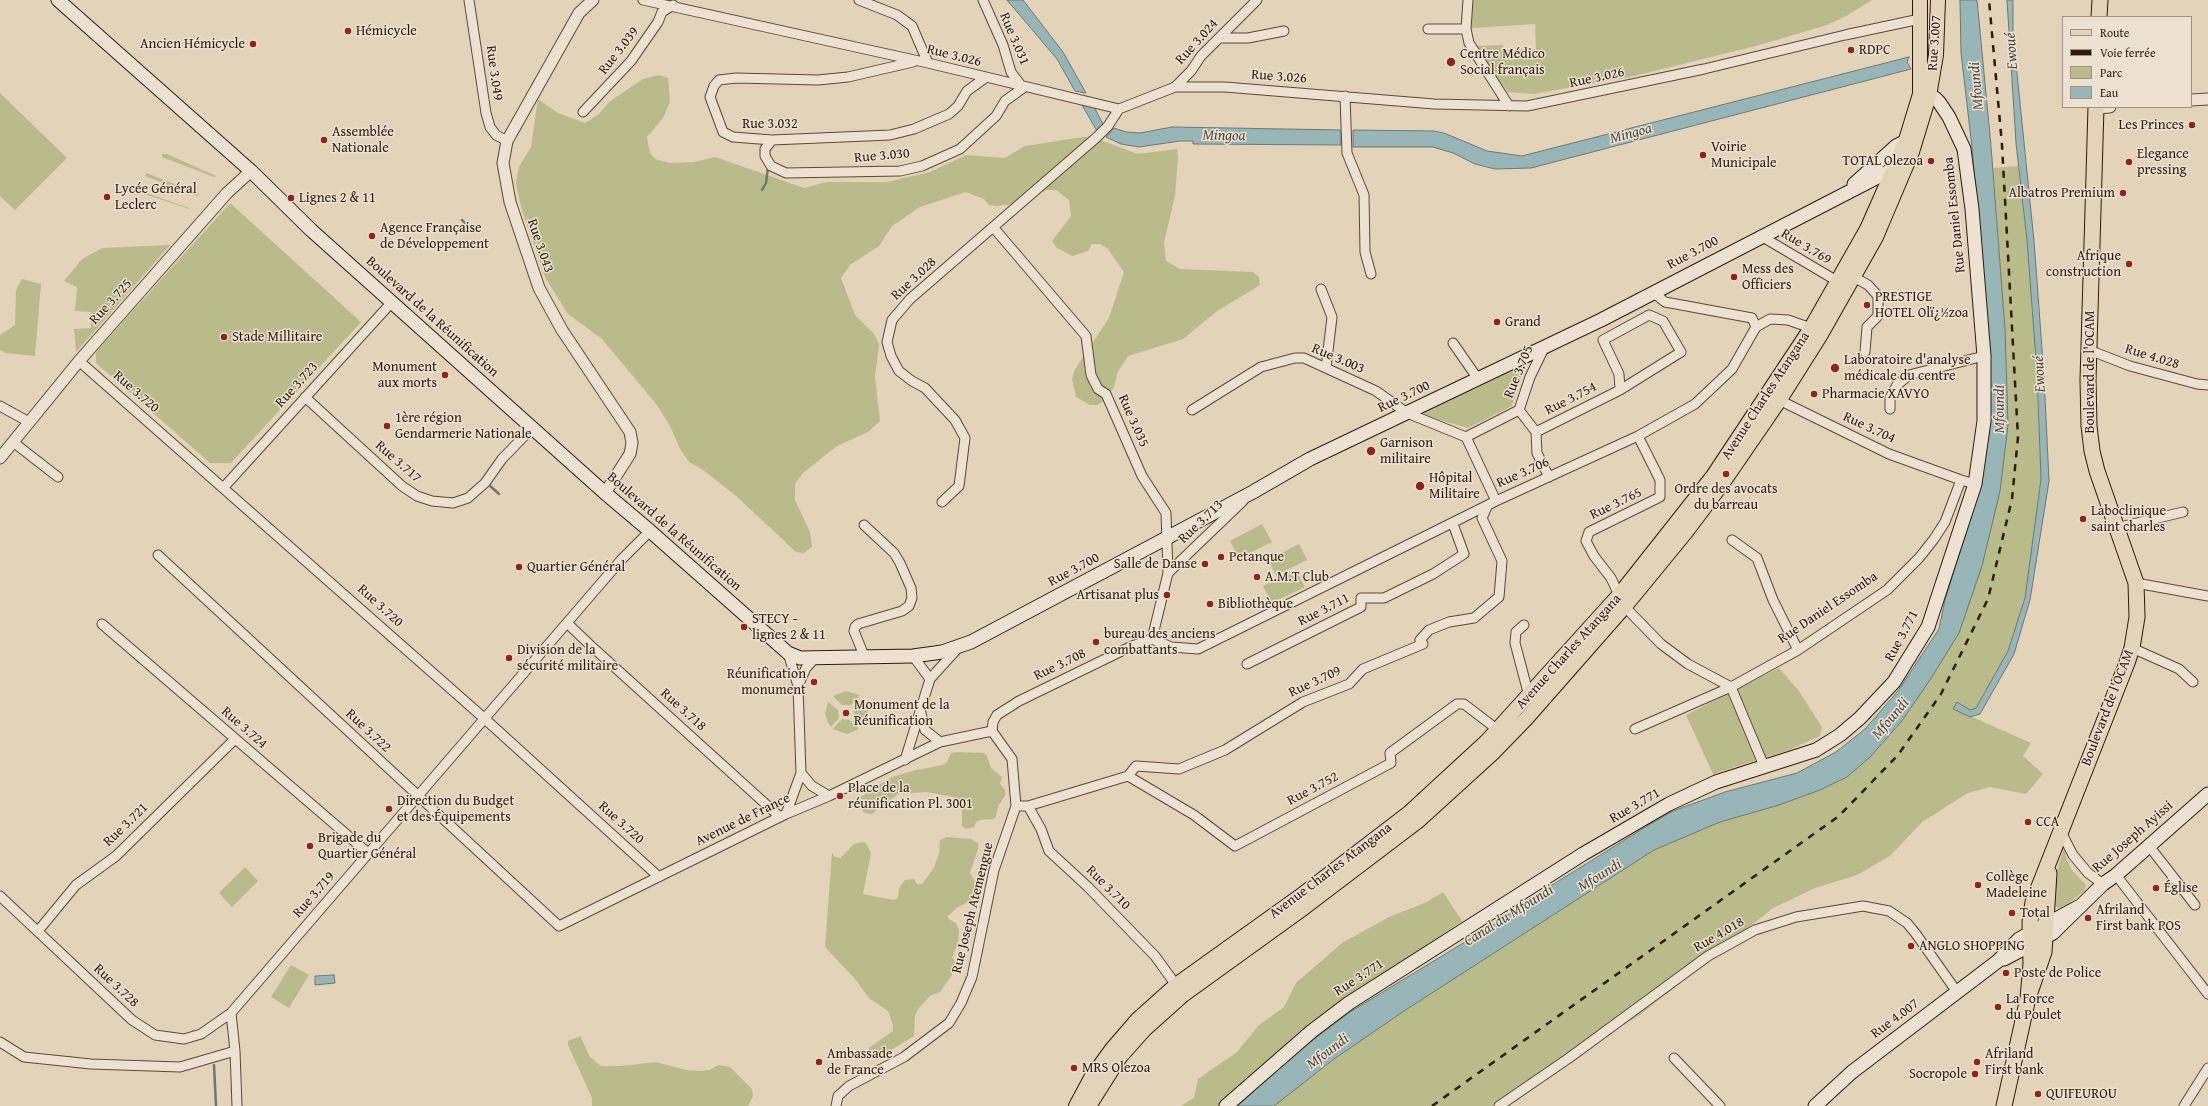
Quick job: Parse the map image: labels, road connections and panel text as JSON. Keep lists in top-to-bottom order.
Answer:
{
  "streets": {
    "highway": ["Boulevard de l'OCAM"],
    "main road": [
      "Rue 3.007",
      "Rue Daniel Essomba",
      "Rue 3.700",
      "Boulevard de la Réunification",
      "Avenue Charles Atangana",
      "Rue 3.771",
      "Rue Joseph Ayissi",
      "Rue 4.007"
    ],
    "street": [
      "Rue 3.031",
      "Rue 3.024",
      "Rue 3.039",
      "Rue 3.026",
      "Rue 3.049",
      "Rue 3.032",
      "Rue 3.030",
      "Rue 3.043",
      "Rue 3.769",
      "Rue 3.028",
      "Rue 3.725",
      "Rue 4.028",
      "Rue 3.003",
      "Rue 3.705",
      "Rue 3.723",
      "Rue 3.720",
      "Rue 3.754",
      "Rue 3.035",
      "Rue 3.704",
      "Rue 3.717",
      "Rue 3.706",
      "Rue 3.765",
      "Rue 3.713",
      "Rue 3.711",
      "Rue 3.708",
      "Rue 3.709",
      "Rue 3.718",
      "Rue 3.724",
      "Rue 3.722",
      "Rue 3.752",
      "Avenue de France",
      "Rue 3.721",
      "Rue 3.710",
      "Rue 3.719",
      "Rue Joseph Atemengue",
      "Rue 4.018",
      "Rue 3.728"
    ]
  },
  "crossings": [
    ["Rue 3.031", "Rue 3.026"],
    ["Rue 3.031", "Rue 3.030"],
    ["Rue 3.024", "Rue 3.026"],
    ["Rue 3.007", "Rue 3.026"],
    ["Rue 3.007", "Rue Daniel Essomba"],
    ["Rue 3.007", "Avenue Charles Atangana"],
    ["Rue 3.039", "Rue 3.026"],
    ["Rue 3.026", "Rue 3.032"],
    ["Rue 3.026", "Rue 3.030"],
    ["Rue 3.026", "Rue 3.028"],
    ["Rue 3.049", "Rue 3.043"],
    ["Rue 3.032", "Rue 3.030"],
    ["Rue Daniel Essomba", "Avenue Charles Atangana"],
    ["Rue Daniel Essomba", "Rue 3.704"],
    ["Rue Daniel Essomba", "Rue 3.771"],
    ["Rue 3.043", "Boulevard de la Réunification"],
    ["Rue 3.769", "Rue 3.700"],
    ["Rue 3.769", "Avenue Charles Atangana"],
    ["Rue 3.700", "Boulevard de la Réunification"],
    ["Rue 3.700", "Rue 3.003"],
    ["Rue 3.700", "Rue 3.705"],
    ["Rue 3.700", "Avenue Charles Atangana"],
    ["Rue 3.700", "Rue 3.035"],
    ["Rue 3.700", "Rue 3.713"],
    ["Rue 3.028", "Rue 3.035"],
    ["Rue 3.725", "Boulevard de la Réunification"],
    ["Rue 3.725", "Rue 3.720"],
    ["Boulevard de la Réunification", "Rue 3.723"],
    ["Boulevard de la Réunification", "Rue 3.717"],
    ["Boulevard de la Réunification", "Rue 3.719"],
    ["Rue 4.028", "Boulevard de l'OCAM"],
    ["Rue 3.003", "Rue 3.705"],
    ["Rue 3.705", "Rue 3.754"],
    ["Boulevard de l'OCAM", "Rue Joseph Ayissi"],
    ["Boulevard de l'OCAM", "Rue 4.007"],
    ["Rue 3.723", "Rue 3.720"],
    ["Rue 3.723", "Rue 3.717"],
    ["Rue 3.720", "Avenue de France"],
    ["Rue 3.720", "Rue 3.719"],
    ["Avenue Charles Atangana", "Rue 3.704"],
    ["Avenue Charles Atangana", "Rue 3.765"],
    ["Avenue Charles Atangana", "Rue 3.752"],
    ["Avenue Charles Atangana", "Rue 3.710"],
    ["Rue 3.706", "Rue 3.765"],
    ["Rue 3.706", "Rue 3.711"],
    ["Rue 3.706", "Rue 3.708"],
    ["Rue 3.706", "Rue 3.709"],
    ["Rue 3.708", "Rue Joseph Atemengue"],
    ["Rue 3.709", "Rue 3.752"],
    ["Rue 3.709", "Rue 3.710"],
    ["Rue 3.709", "Rue Joseph Atemengue"],
    ["Rue 3.718", "Avenue de France"],
    ["Rue 3.718", "Rue 3.719"],
    ["Rue 3.724", "Rue 3.721"],
    ["Rue 3.724", "Rue 3.719"],
    ["Rue 3.722", "Avenue de France"],
    ["Rue 3.722", "Rue 3.719"],
    ["Rue 3.721", "Rue 3.728"],
    ["Rue Joseph Ayissi", "Rue 4.007"],
    ["Rue 3.719", "Rue 3.728"],
    ["Rue 4.018", "Rue 4.007"]
  ],
  "water": [
    "Ewoué",
    "Mfoundi",
    "Mingoa",
    "Canal du Mfoundi"
  ],
  "places": [
    "Hémicycle",
    "Ancien Hémicycle",
    "RDPC",
    "Centre Médico Social français",
    "Les Princes",
    "Assemblée Nationale",
    "Voirie Municipale",
    "TOTAL Olezoa",
    "Elegance pressing",
    "Albatros Premium",
    "Lycée Général Leclerc",
    "Lignes 2 & 11",
    "Agence Française de Développement",
    "Afrique construction",
    "Mess des Officiers",
    "PRESTIGE HOTEL Olï¿½zoa",
    "Grand",
    "Stade Millitaire",
    "Laboratoire d'analyse médicale du centre",
    "Monument aux morts",
    "Pharmacie XAVYO",
    "1ère région Gendarmerie Nationale",
    "Garnison militaire",
    "Ordre des avocats du barreau",
    "Hôpital Militaire",
    "Laboclinique saint charles",
    "Petanque",
    "Salle de Danse",
    "Quartier Général",
    "A.M.T Club",
    "Artisanat plus",
    "Bibliothèque",
    "STECY - lignes 2 & 11",
    "bureau des anciens combattants",
    "Division de la sécurité militaire",
    "Réunification monument",
    "Monument de la Réunification",
    "Place de la réunification Pl. 3001",
    "Direction du Budget et des Équipements",
    "CCA",
    "Brigade du Quartier Général",
    "Collège Madeleine",
    "Église",
    "Total",
    "Afriland First bank POS",
    "ANGLO SHOPPING",
    "Poste de Police",
    "La Force du Poulet",
    "Ambassade de France",
    "Afriland First bank",
    "MRS Olezoa",
    "Socropole",
    "QUIFEUROU"
  ],
  "legend": [
    "Route",
    "Voie ferrée",
    "Parc",
    "Eau"
  ]
}
